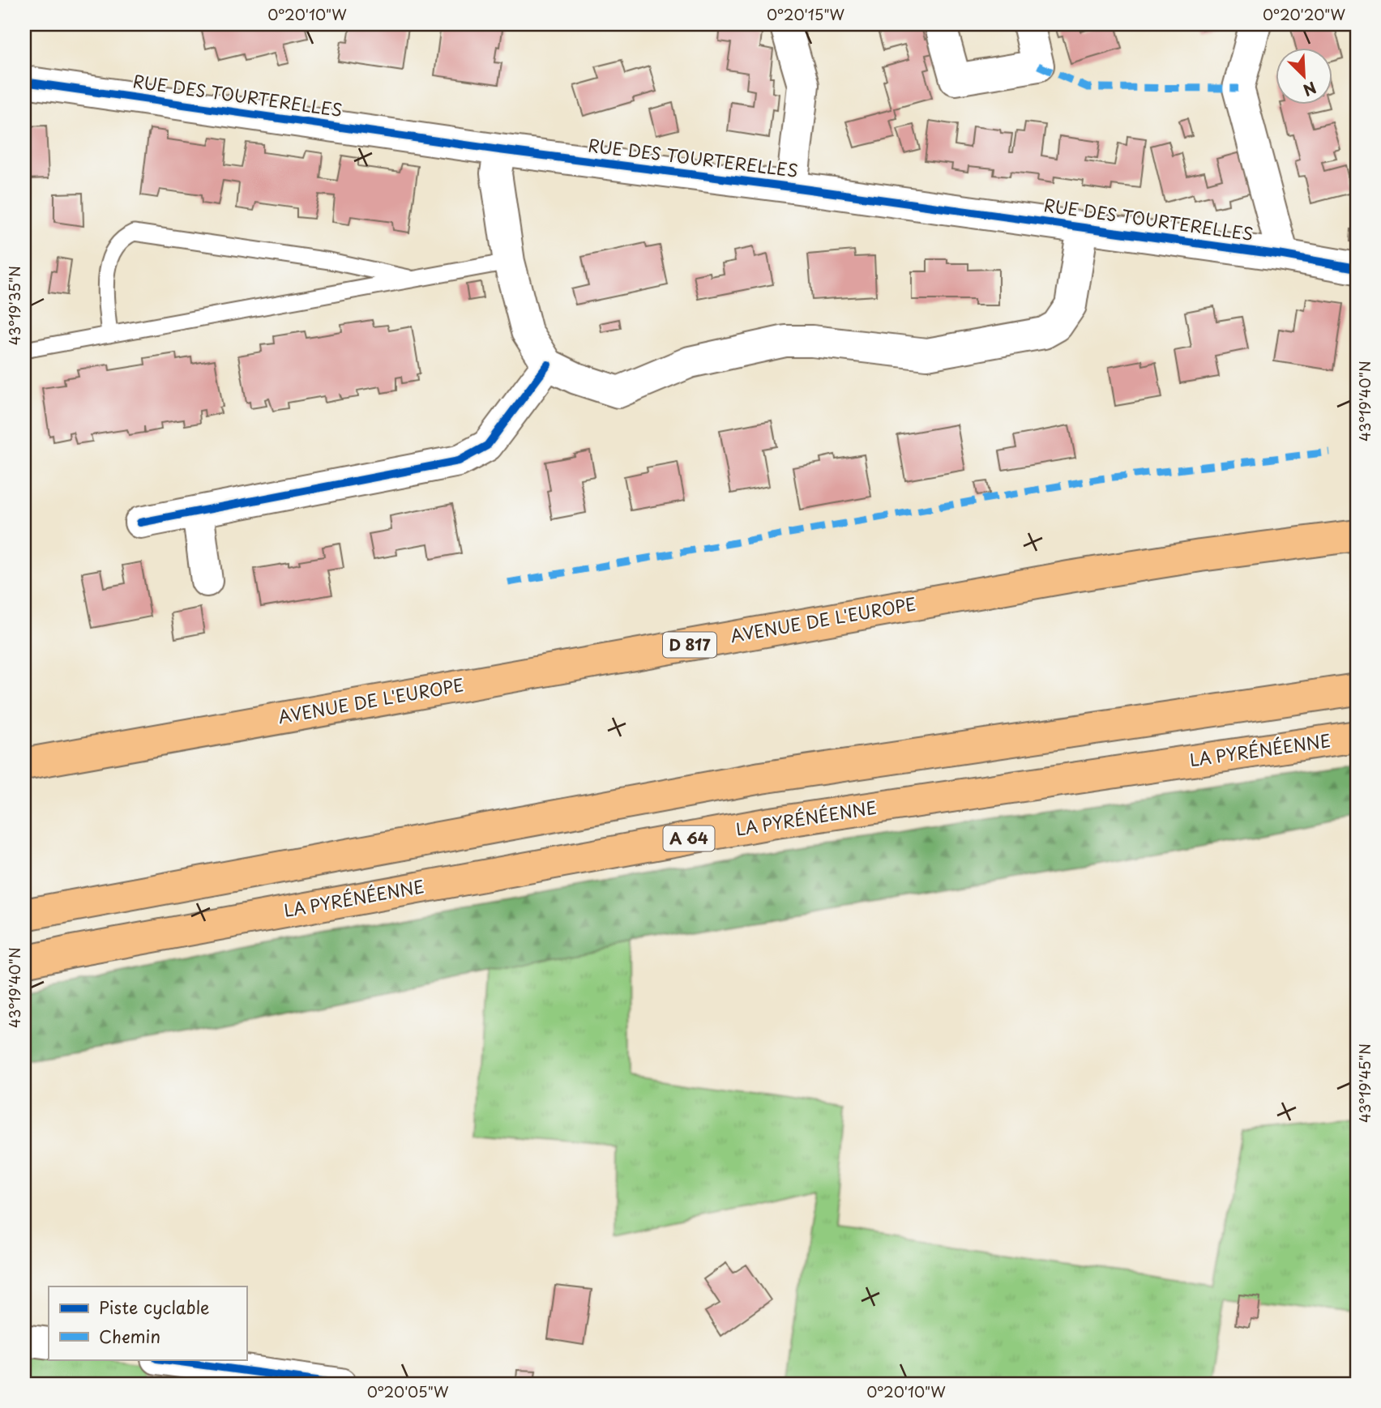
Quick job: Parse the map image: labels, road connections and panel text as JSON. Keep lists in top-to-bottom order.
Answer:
{
  "streets": {
    "main road": [
      "AVENUE DE L'EUROPE",
      "D 817",
      "LA PYRÉNÉENNE",
      "A 64"
    ],
    "street": ["RUE DES TOURTERELLES"]
  },
  "legend": ["Piste cyclable", "Chemin"],
  "north": "bottom right",
  "coordinates": [
    "0°20'10\"W",
    "0°20'15\"W",
    "0°20'20\"W",
    "43°19'35\"N",
    "43°19'40\"N",
    "43°19'45\"N",
    "0°20'05\"W"
  ]
}
